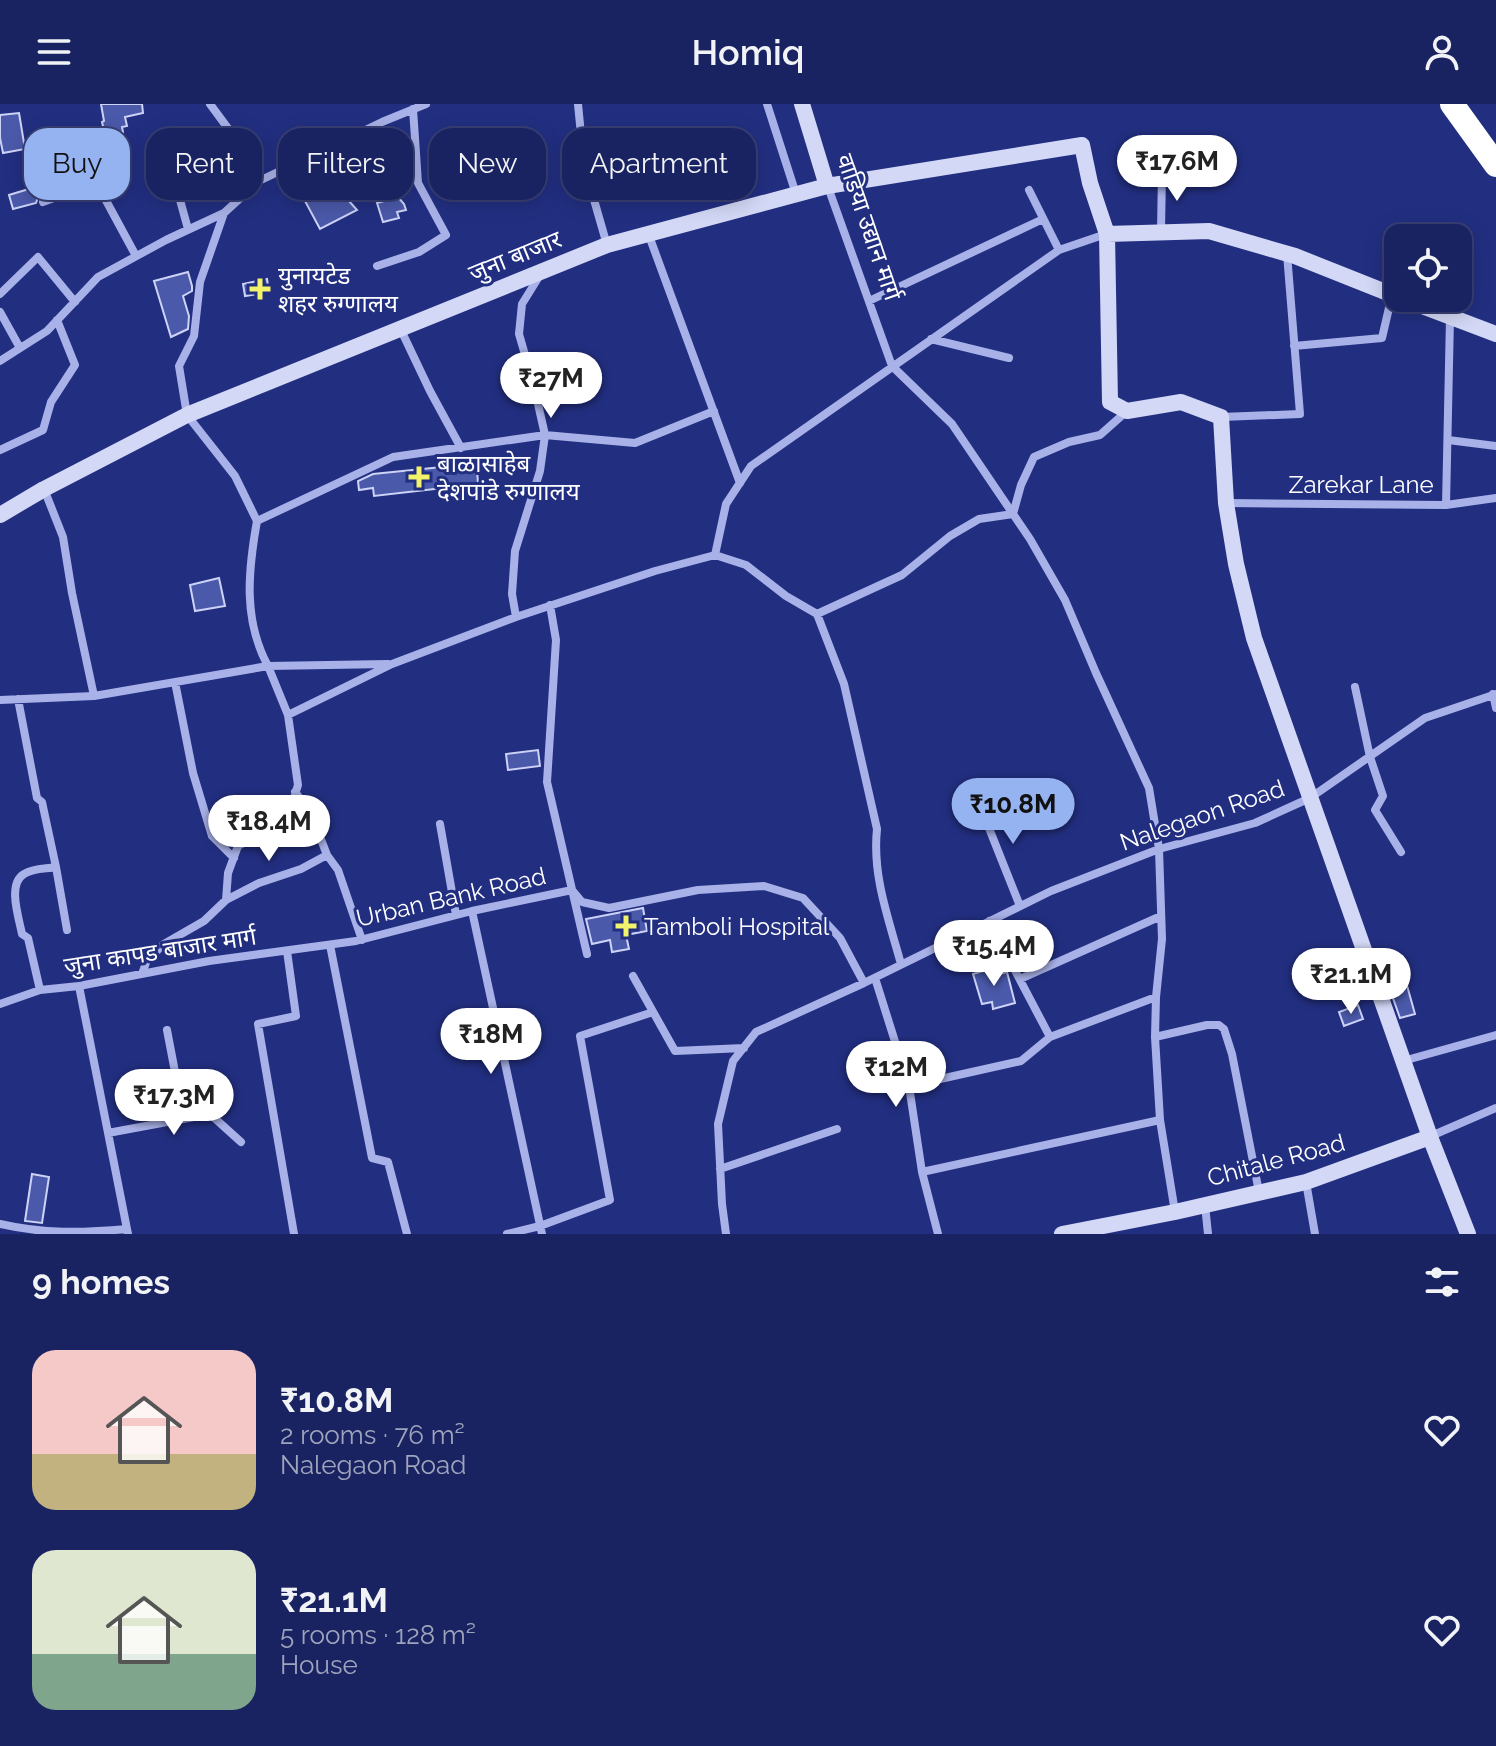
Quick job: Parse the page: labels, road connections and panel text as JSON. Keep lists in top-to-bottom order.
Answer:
{
  "streets": {
    "street": [
      "वाडिया उद्यान मार्ग",
      "जुना बाजार",
      "Zarekar Lane",
      "Nalegaon Road",
      "Urban Bank Road",
      "जुना कापड बाजार मार्ग",
      "Chitale Road"
    ]
  },
  "crossings": [
    ["वाडिया उद्यान मार्ग", "जुना बाजार"],
    ["Nalegaon Road", "Urban Bank Road"],
    ["Urban Bank Road", "जुना कापड बाजार मार्ग"]
  ],
  "places": {
    "health": ["युनायटेड शहर रुग्णालय", "बाळासाहेब देशपांडे रुग्णालय", "Tamboli Hospital"]
  },
  "page": {
    "header": "Homiq",
    "chip": [
      "Buy",
      "Rent",
      "Filters",
      "New",
      "Apartment"
    ],
    "price": [
      "₹17.6M",
      "₹27M",
      "₹10.8M",
      "₹18.4M",
      "₹15.4M",
      "₹21.1M",
      "₹18M",
      "₹12M",
      "₹17.3M"
    ],
    "heading": "9 homes",
    "list": [
      {
        "name": "₹10.8M",
        "note": "2 rooms · 76 m² · Nalegaon Road"
      },
      {
        "name": "₹21.1M",
        "note": "5 rooms · 128 m² · House"
      }
    ]
  }
}
